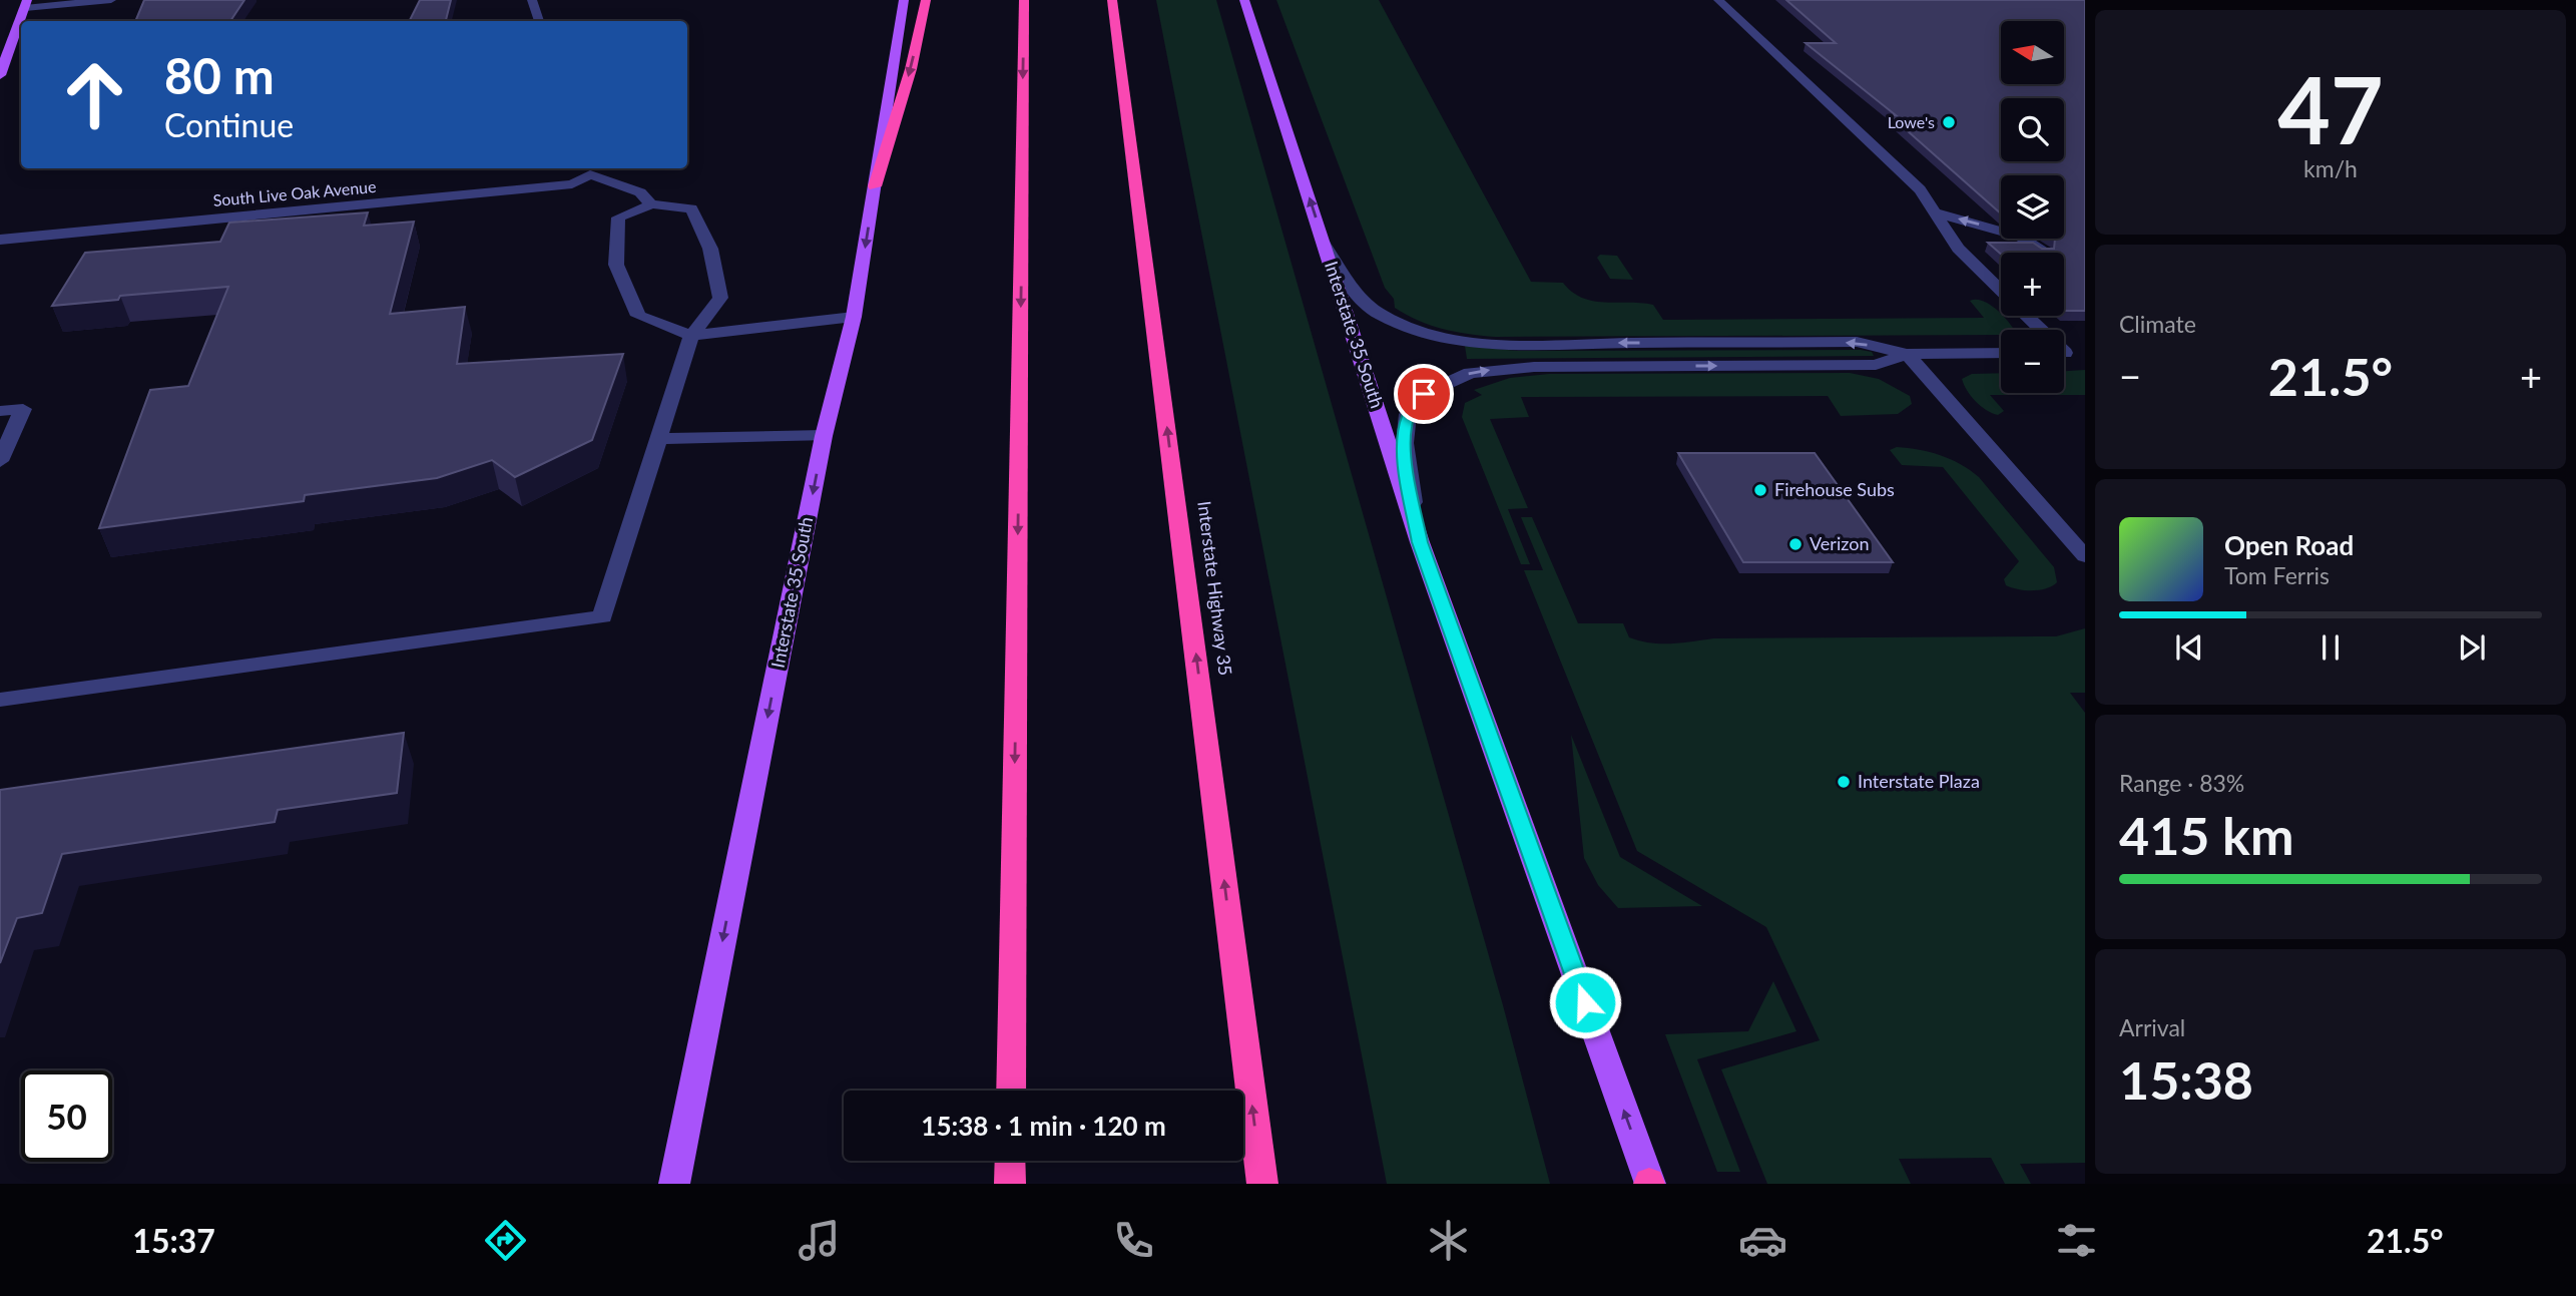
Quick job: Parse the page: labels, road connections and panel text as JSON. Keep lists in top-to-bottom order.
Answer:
{
  "streets": {
    "highway": ["Interstate Highway 35"],
    "main road": ["Interstate 35 South"],
    "street": ["South Live Oak Avenue"]
  },
  "places": [
    "Lowe's",
    "Firehouse Subs",
    "Verizon",
    "Interstate Plaza"
  ],
  "north": "left",
  "page": {
    "tile": [
      ["47", "km/h"],
      "Climate",
      ["Range · 83%", "415 km"],
      ["Arrival", "15:38"]
    ],
    "map_buttons": ["+", "−"],
    "turn": ["80 m", "Continue"],
    "heat": ["−", "21.5°", "+"],
    "song": ["Open Road", "Tom Ferris"],
    "limit": "50",
    "trip": "15:38 · 1 min · 120 m",
    "tabs": ["15:37", "21.5°"]
  }
}
